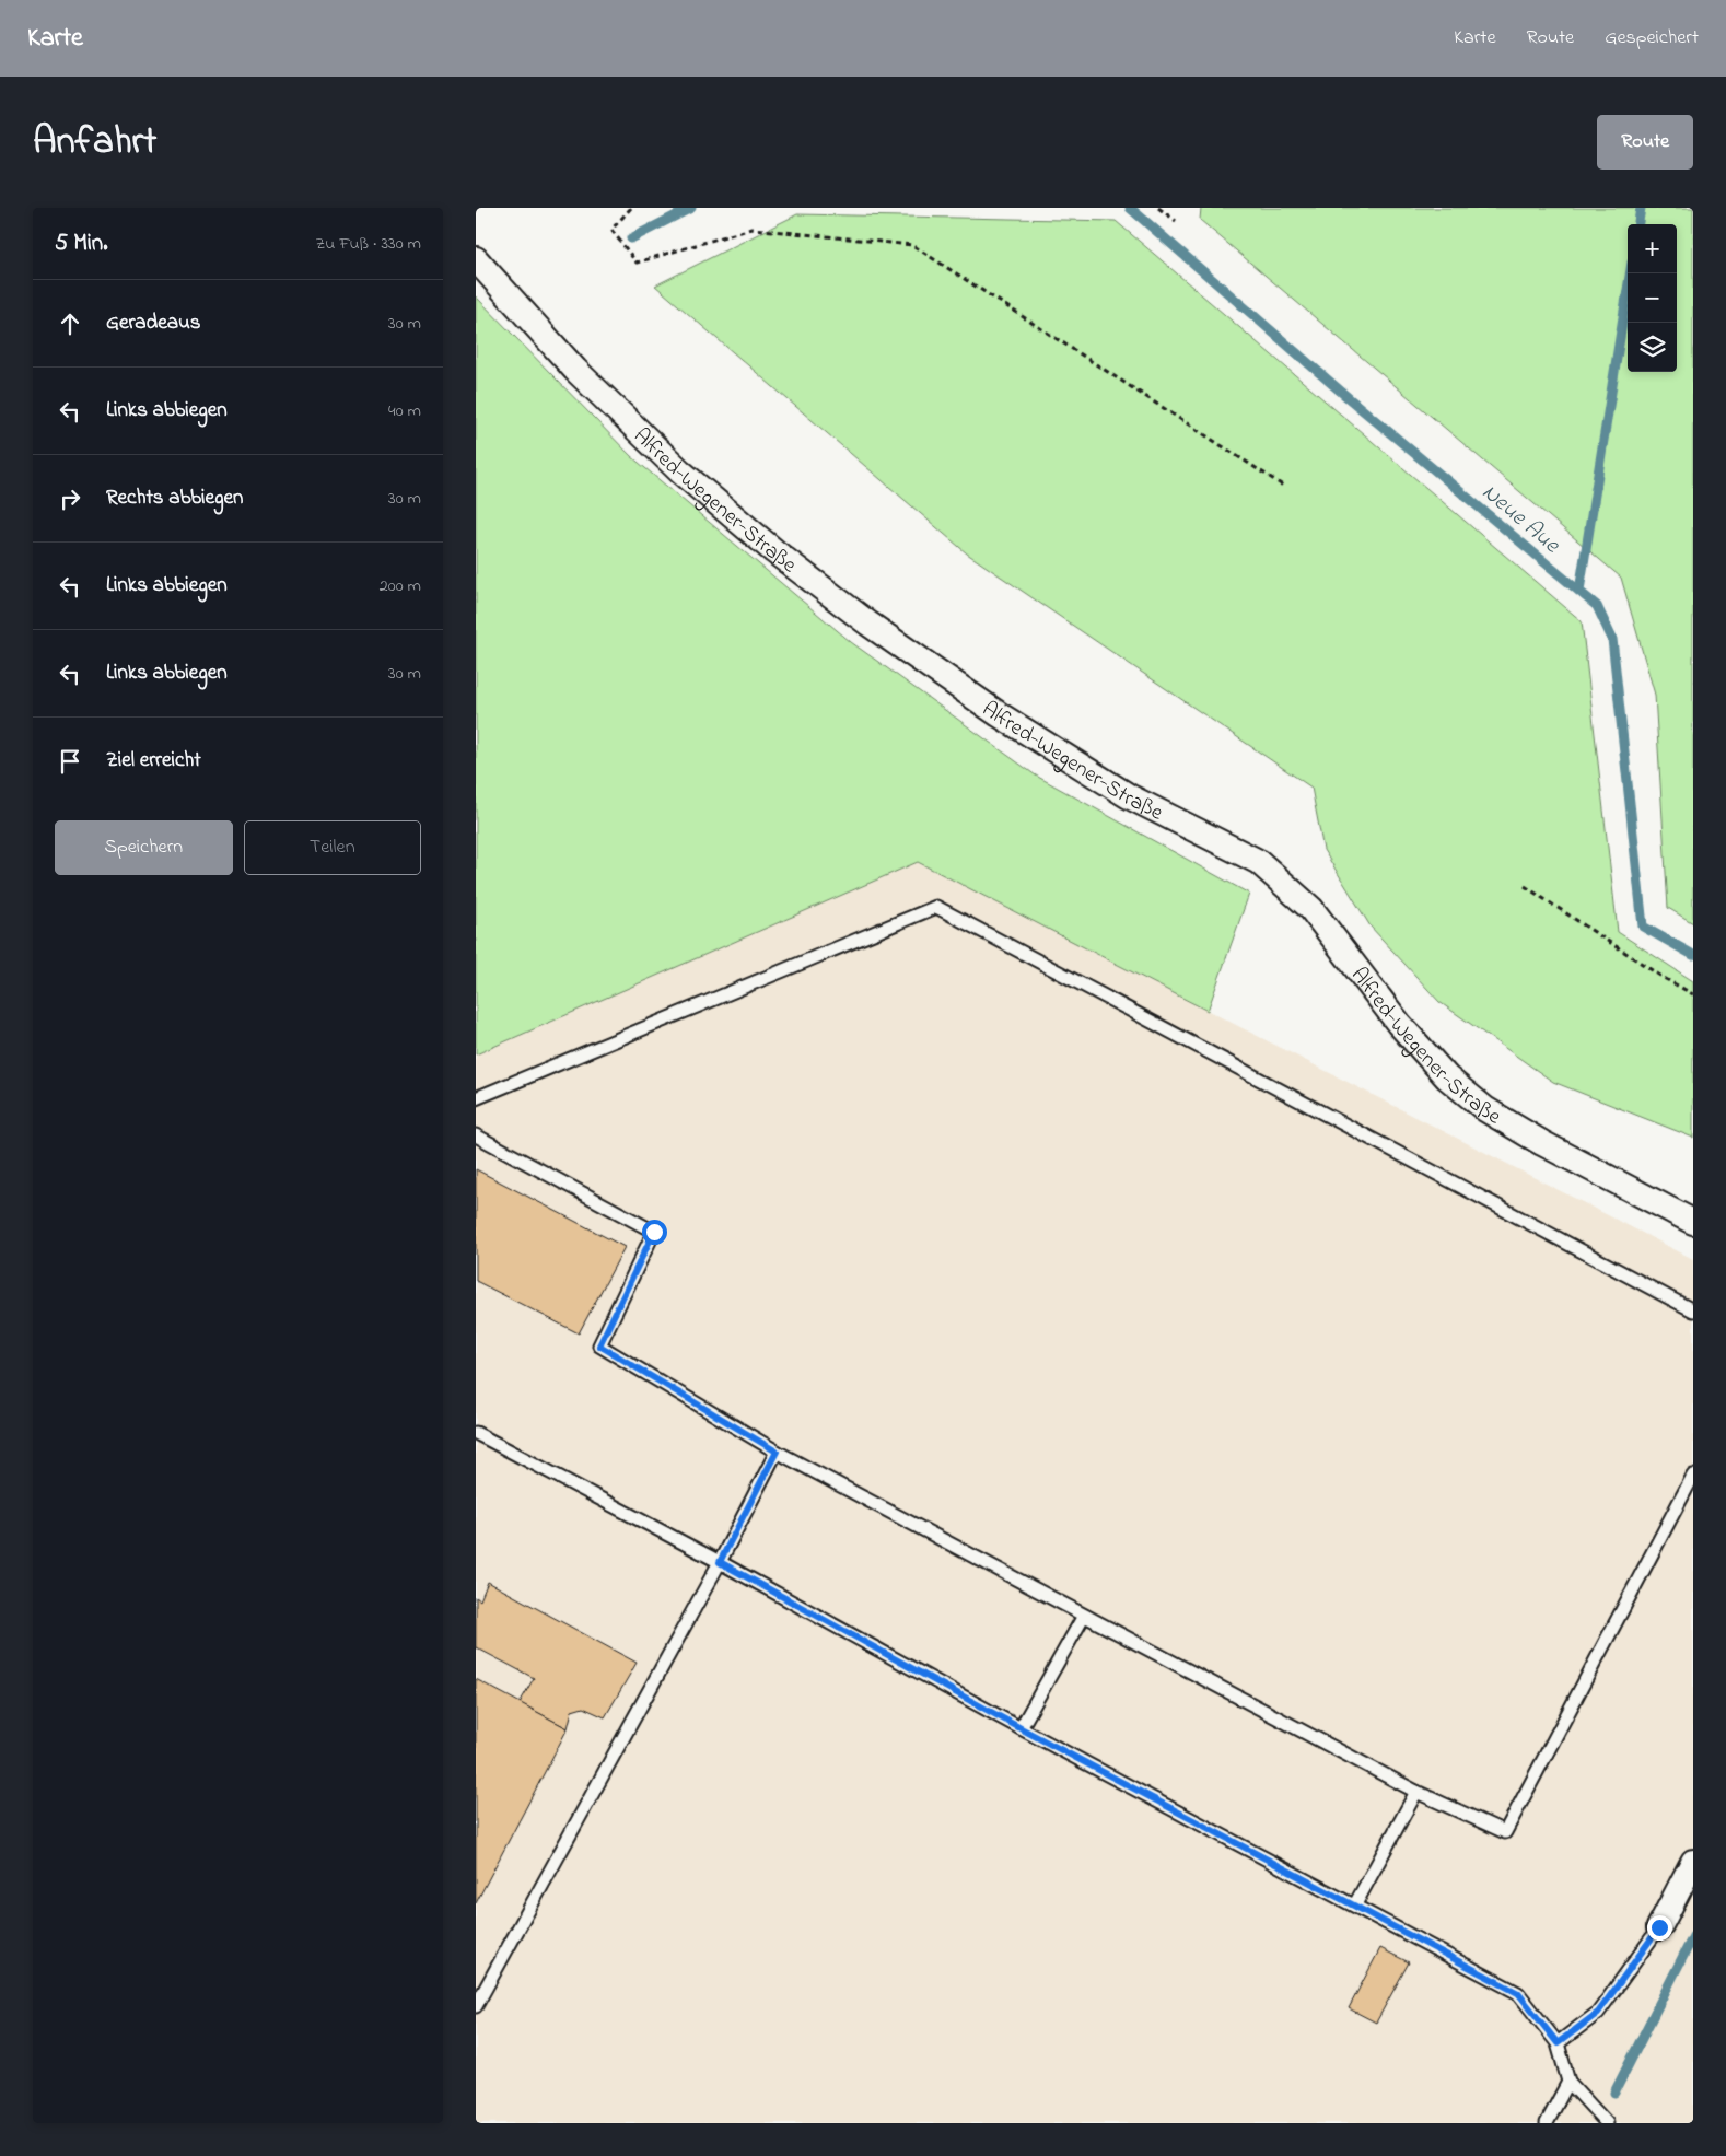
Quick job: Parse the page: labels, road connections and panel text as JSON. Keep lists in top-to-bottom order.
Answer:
{
  "streets": {
    "street": ["Alfred-Wegener-Straße"]
  },
  "water": ["Neue Aue"],
  "page": {
    "header": "Karte",
    "nav": ["Karte", "Route", "Gespeichert"],
    "title": "Anfahrt",
    "buttons": [
      "Route",
      ["Speichern", "Teilen"]
    ],
    "heading": ["5 Min.", "Zu Fuß · 330 m"],
    "map_buttons": ["+", "−"],
    "list": [
      ["Geradeaus", "30 m"],
      ["Links abbiegen", "40 m"],
      ["Rechts abbiegen", "30 m"],
      ["Links abbiegen", "200 m"],
      ["Links abbiegen", "30 m"],
      "Ziel erreicht"
    ]
  }
}
